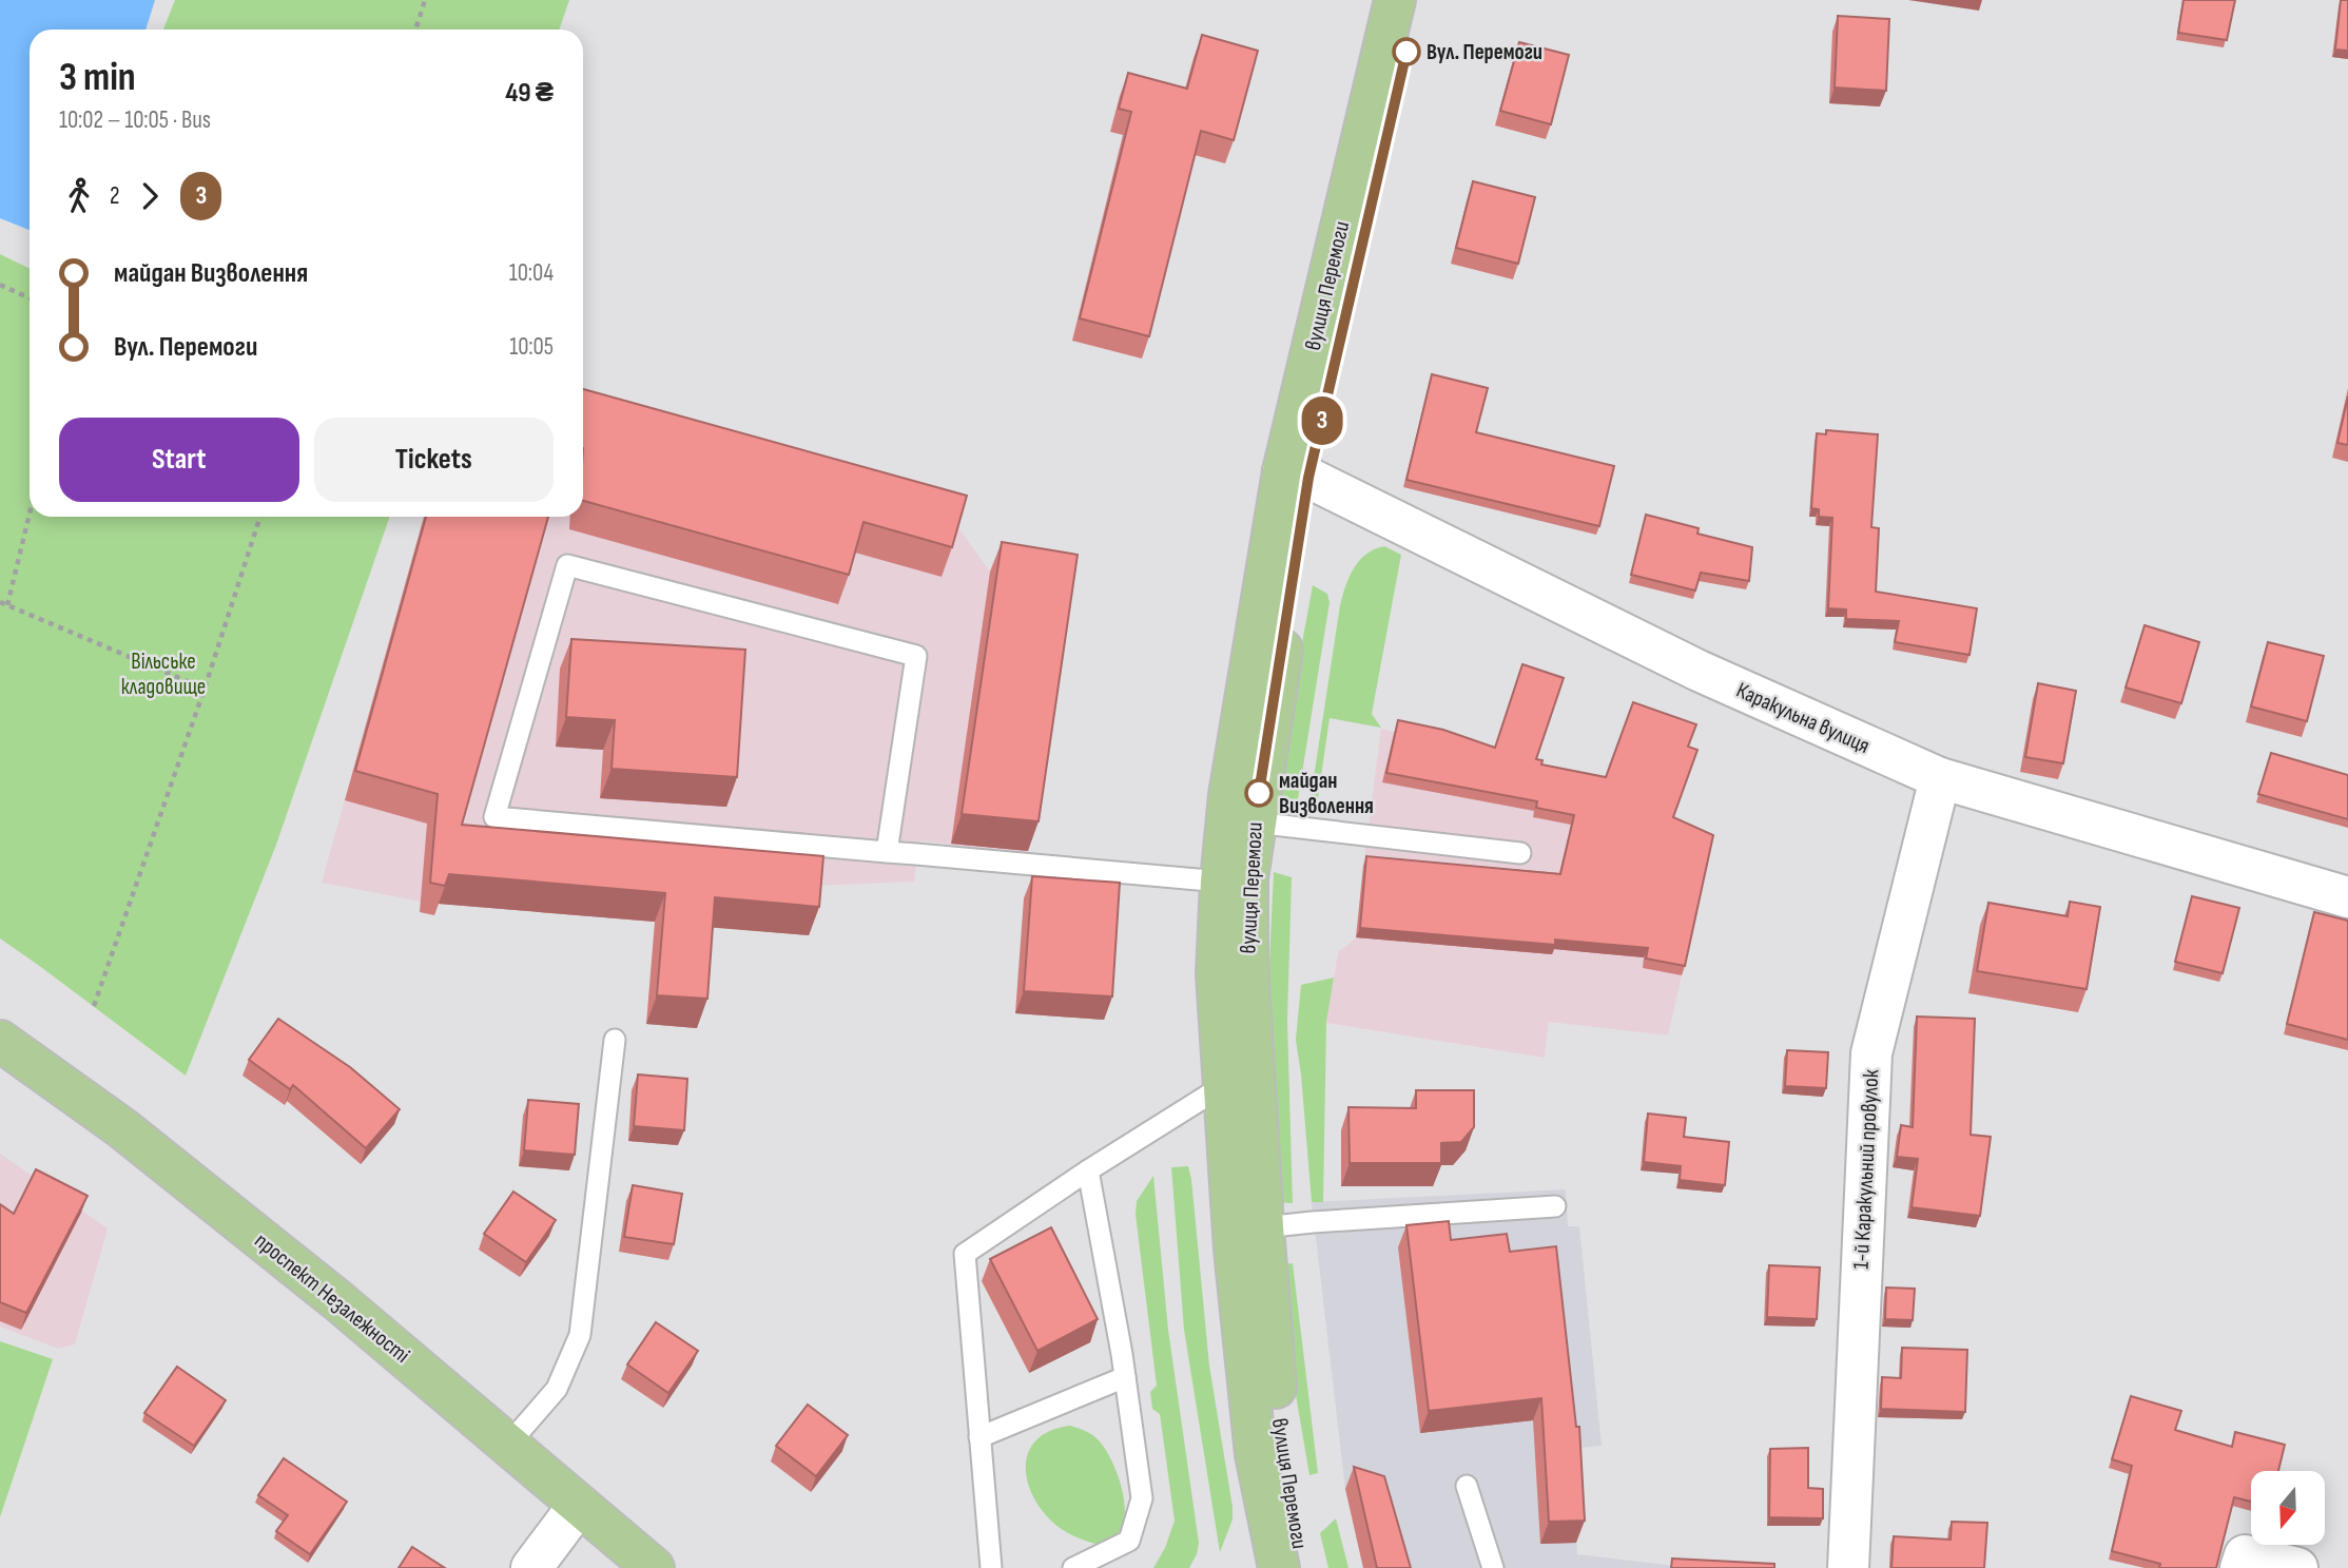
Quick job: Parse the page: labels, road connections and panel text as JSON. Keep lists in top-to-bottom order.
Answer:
{
  "streets": {
    "main road": ["вулиця Перемоги", "проспект Незалежності"],
    "street": ["Каракульна вулиця", "1-й Каракульний провулок"]
  },
  "crossings": [
    ["вулиця Перемоги", "Каракульна вулиця"],
    ["Каракульна вулиця", "1-й Каракульний провулок"]
  ],
  "parks": ["Вільське кладовище"],
  "places": ["Вул. Перемоги", "майдан Визволення"],
  "lines": ["bus line 3"],
  "north": "bottom",
  "page": {
    "on_map": "3",
    "heading": ["3 min", "10:02 – 10:05 · Bus", "49 ₴"],
    "legs": ["2", "3"],
    "list": [
      {
        "name": "майдан Визволення",
        "value": "10:04"
      },
      {
        "name": "Вул. Перемоги",
        "value": "10:05"
      }
    ],
    "buttons": ["Start", "Tickets"]
  }
}
